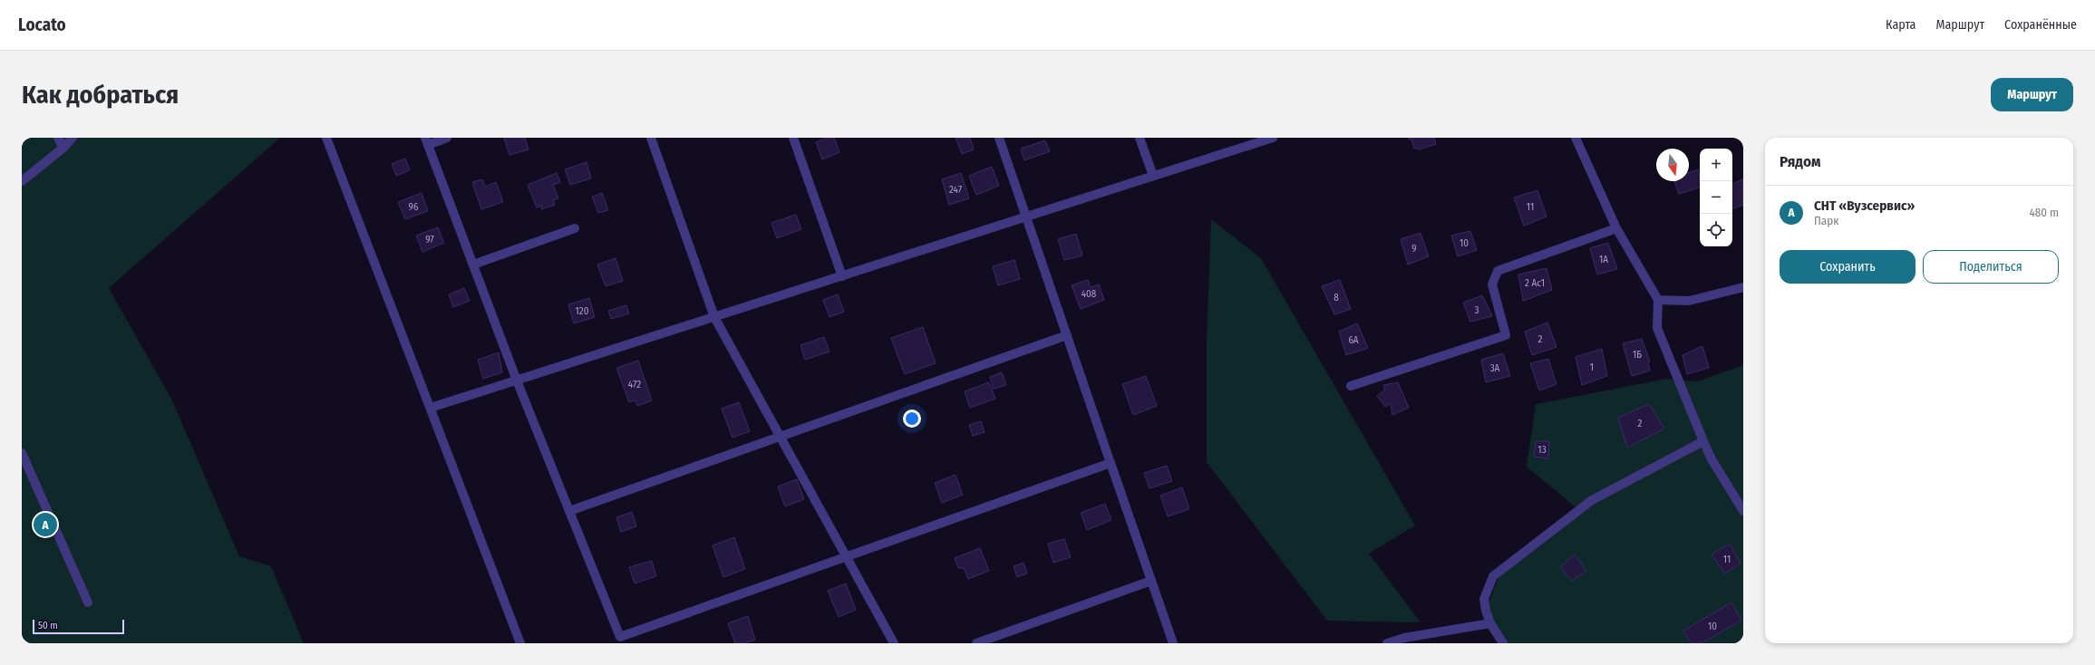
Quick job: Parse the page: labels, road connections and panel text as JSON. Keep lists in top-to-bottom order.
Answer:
{
  "house_numbers": [
    "247",
    "96",
    "11",
    "97",
    "10",
    "9",
    "1А",
    "2 Ас1",
    "408",
    "8",
    "3",
    "120",
    "2",
    "6А",
    "1Б",
    "1",
    "3А",
    "472",
    "2",
    "13",
    "11",
    "10"
  ],
  "scale_bar": "50 m",
  "north": "bottom",
  "page": {
    "header": "Locato",
    "nav": ["Карта", "Маршрут", "Сохранённые"],
    "buttons": [
      "Маршрут",
      ["Сохранить", "Поделиться"]
    ],
    "title": "Как добраться",
    "heading": "Рядом",
    "map_buttons": ["+", "−"],
    "list": [
      {
        "mark": "A",
        "name": "СНТ «Вузсервис»",
        "note": "Парк",
        "value": "480 m"
      }
    ],
    "pins": "A",
    "scale": "50 m"
  }
}
